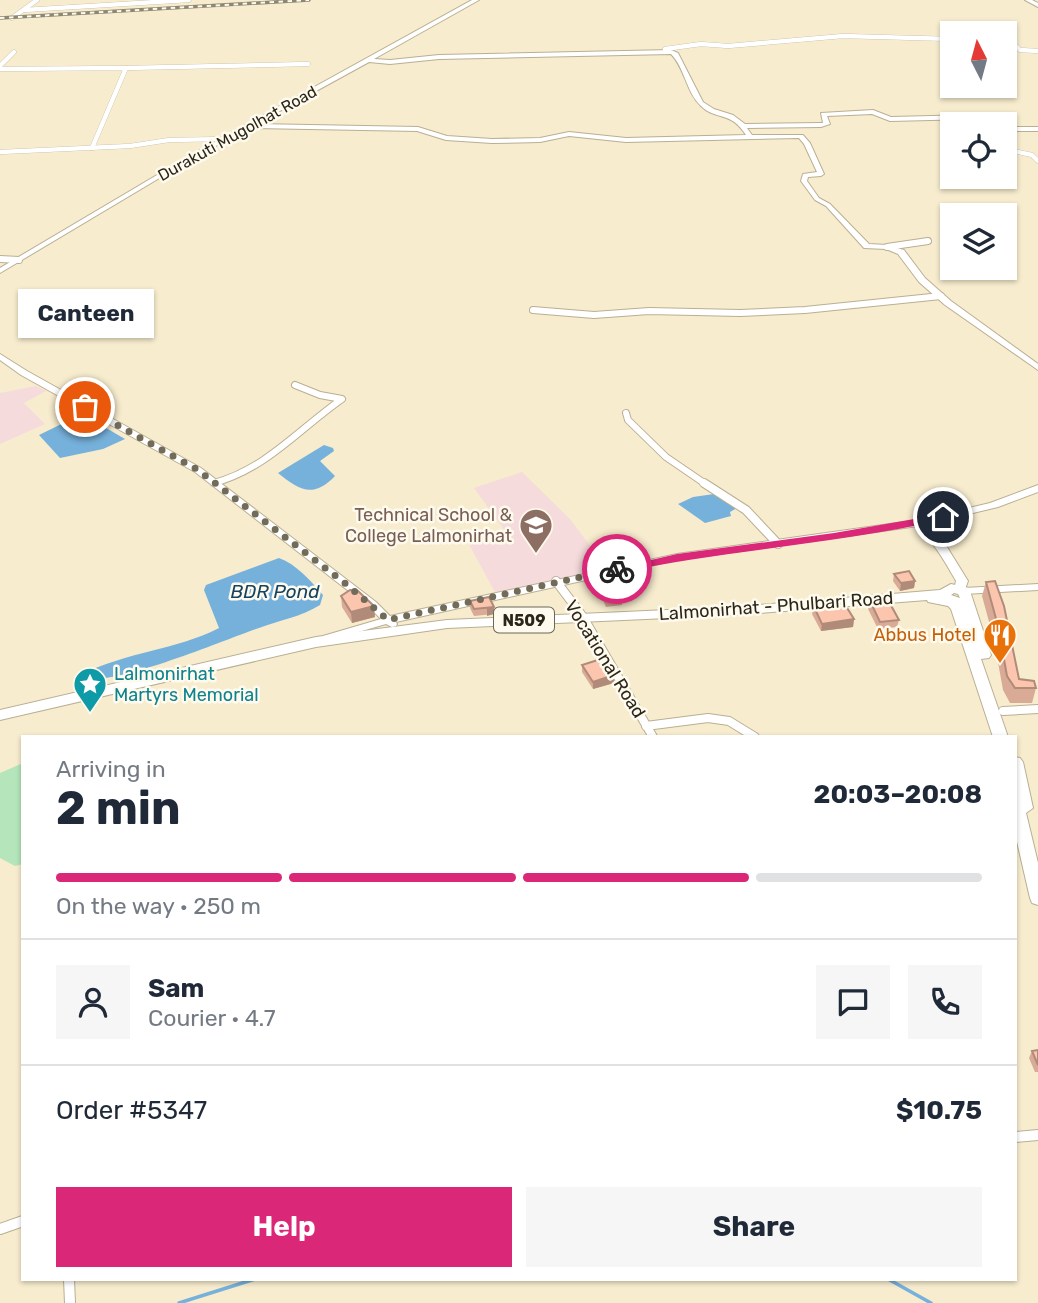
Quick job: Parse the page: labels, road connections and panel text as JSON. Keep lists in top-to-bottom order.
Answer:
{
  "streets": {
    "highway": ["Lalmonirhat - Phulbari Road", "N509"],
    "street": ["Durakuti Mugolhat Road", "Vocational Road"]
  },
  "crossings": [
    ["Lalmonirhat - Phulbari Road", "N509"],
    ["Lalmonirhat - Phulbari Road", "Vocational Road"],
    ["N509", "Vocational Road"]
  ],
  "water": ["BDR Pond"],
  "places": {
    "other": ["Canteen"],
    "school or university": ["Technical School & College Lalmonirhat"],
    "restaurant": ["Abbus Hotel"],
    "place": ["Lalmonirhat Martyrs Memorial"]
  },
  "north": "top",
  "page": {
    "bubble": "Canteen",
    "heading": ["2 min", "Arriving in", "20:03–20:08"],
    "panel": [
      "Sam",
      "Courier · 4.7",
      "Order #5347",
      "$10.75"
    ],
    "bar": "On the way · 250 m",
    "buttons": ["Help", "Share"]
  }
}
